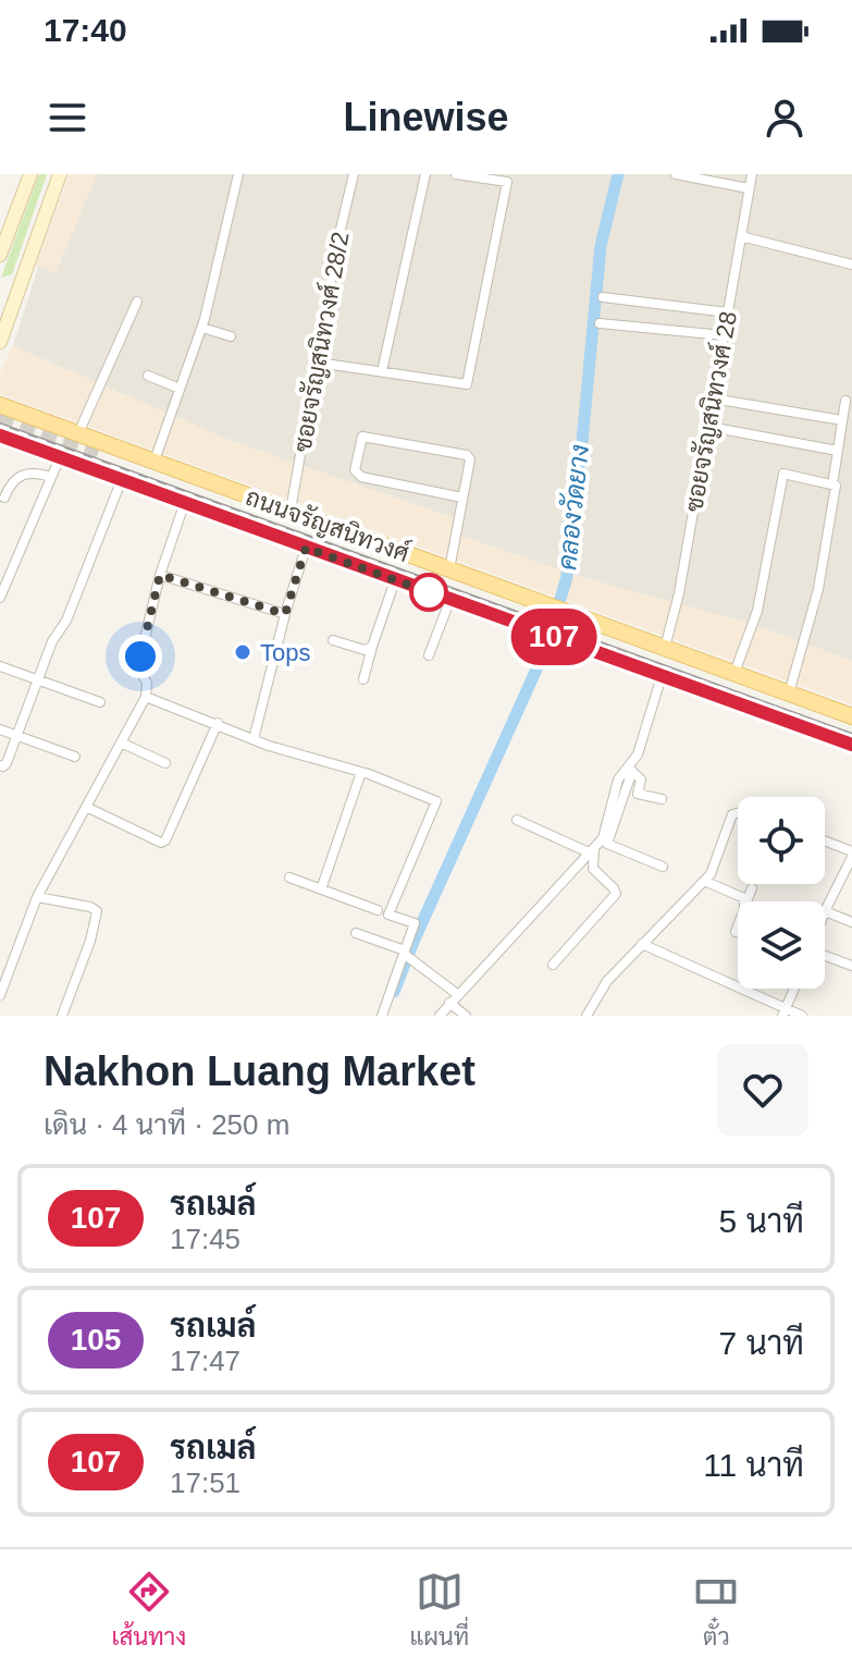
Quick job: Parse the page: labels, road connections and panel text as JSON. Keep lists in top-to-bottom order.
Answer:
{
  "streets": {
    "main road": ["ถนนจรัญสนิทวงศ์"],
    "street": ["ซอยจรัญสนิทวงศ์ 28/2", "ซอยจรัญสนิทวงศ์ 28"]
  },
  "crossings": [
    ["ซอยจรัญสนิทวงศ์ 28/2", "ถนนจรัญสนิทวงศ์"],
    ["ซอยจรัญสนิทวงศ์ 28", "ถนนจรัญสนิทวงศ์"]
  ],
  "water": ["คลองวัดยาง"],
  "places": ["Tops"],
  "lines": ["bus line 107"],
  "page": {
    "status": "17:40",
    "header": "Linewise",
    "on_map": "107",
    "heading": ["Nakhon Luang Market", "เดิน · 4 นาที · 250 m"],
    "list": [
      {
        "mark": "107",
        "name": "รถเมล์",
        "note": "17:45",
        "value": "5 นาที"
      },
      {
        "mark": "105",
        "name": "รถเมล์",
        "note": "17:47",
        "value": "7 นาที"
      },
      {
        "mark": "107",
        "name": "รถเมล์",
        "note": "17:51",
        "value": "11 นาที"
      }
    ],
    "tabs": ["เส้นทาง", "แผนที่", "ตั๋ว"]
  }
}
